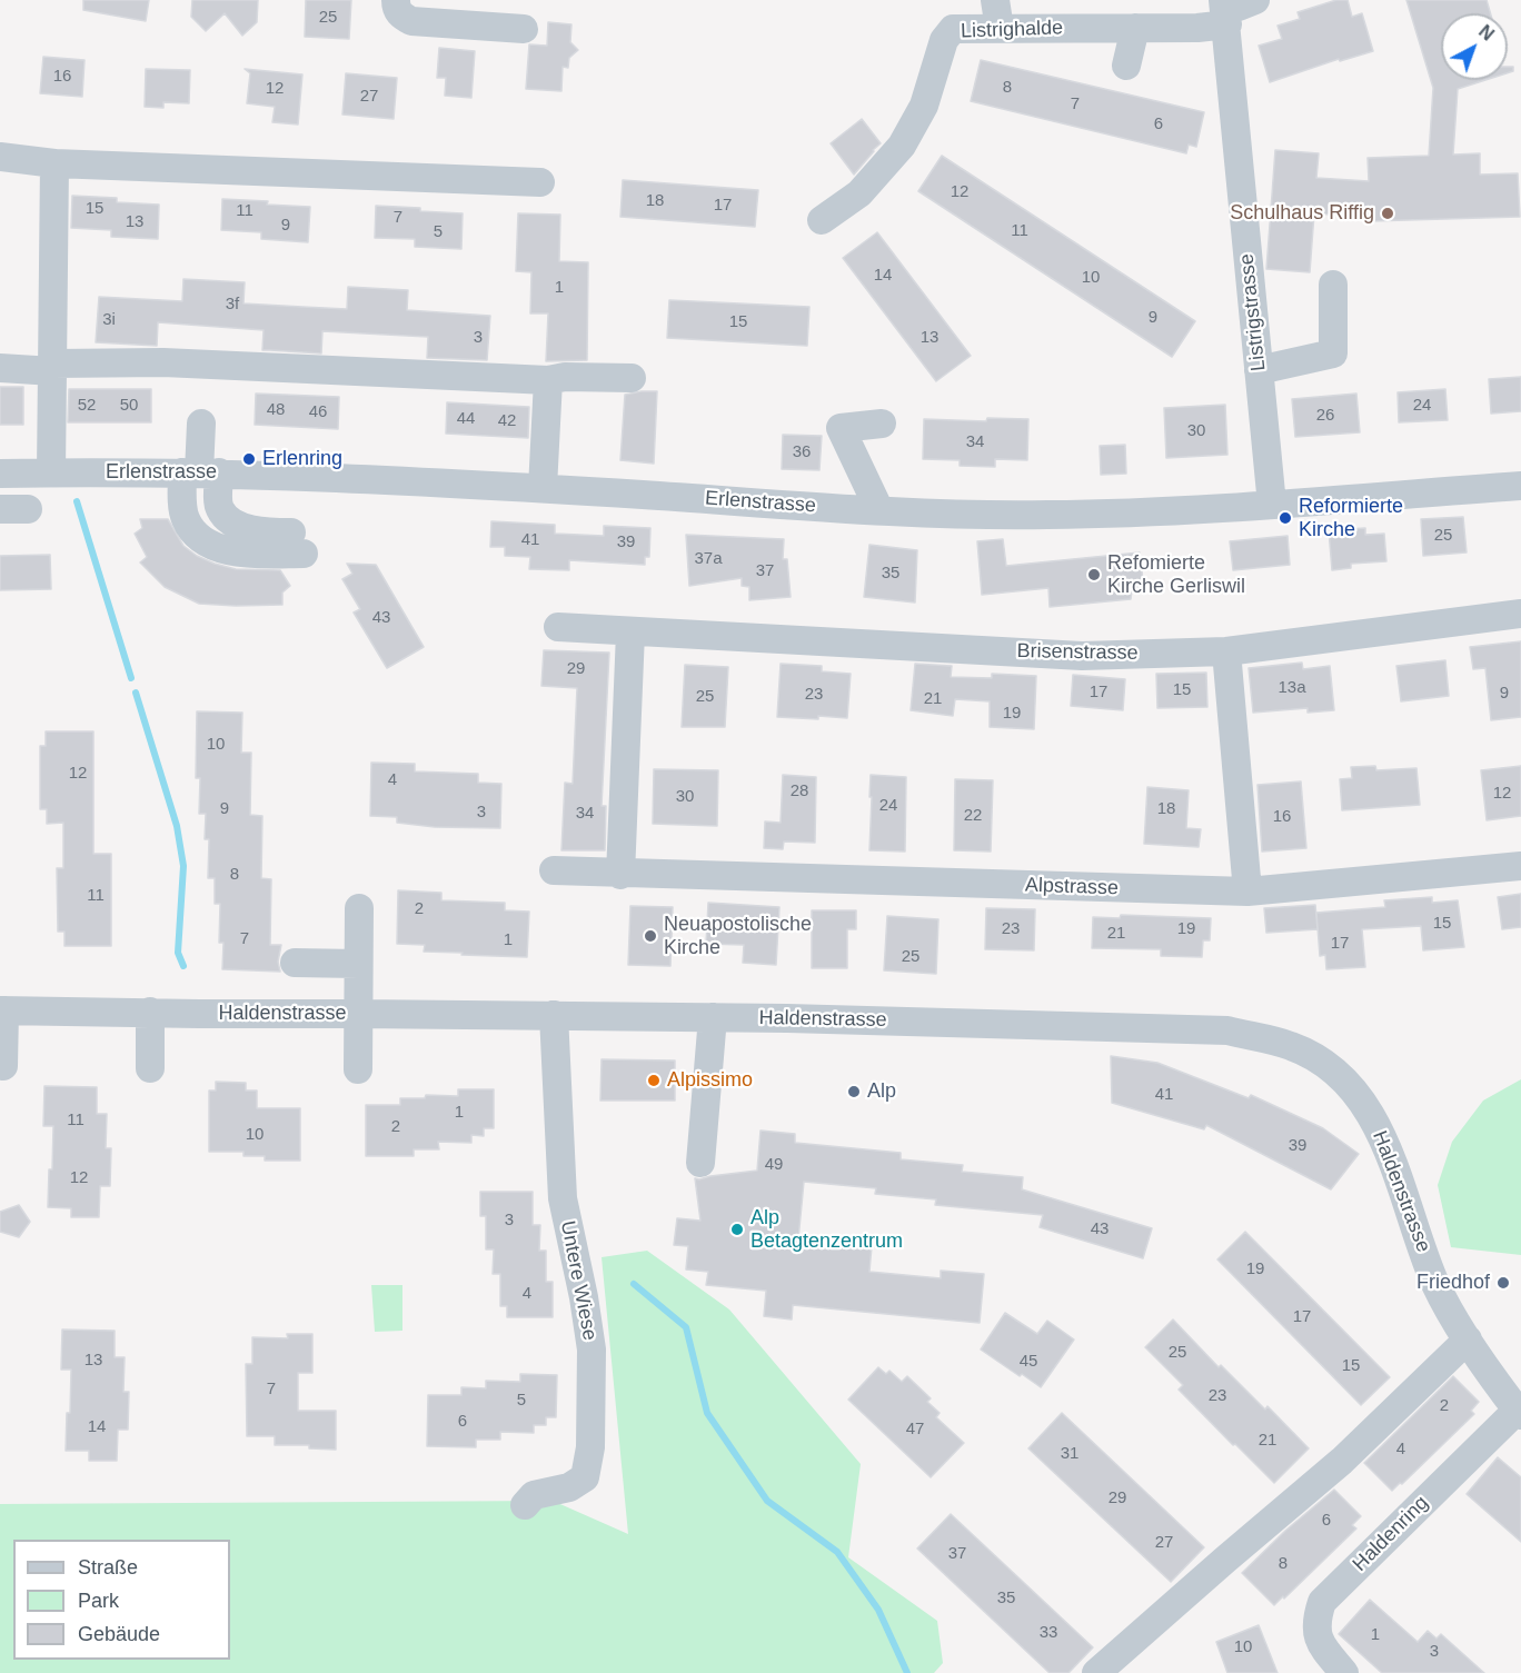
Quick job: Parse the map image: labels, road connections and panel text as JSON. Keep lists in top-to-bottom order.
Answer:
{
  "streets": {
    "street": [
      "Listrighalde",
      "Listrigstrasse",
      "Erlenstrasse",
      "Brisenstrasse",
      "Alpstrasse",
      "Haldenstrasse",
      "Untere Wiese",
      "Haldenring"
    ]
  },
  "crossings": [
    ["Listrighalde", "Listrigstrasse"],
    ["Listrigstrasse", "Erlenstrasse"],
    ["Haldenstrasse", "Untere Wiese"],
    ["Haldenstrasse", "Haldenring"]
  ],
  "places": [
    "Schulhaus Riffig",
    "Erlenring",
    "Reformierte Kirche",
    "Refomierte Kirche Gerliswil",
    "Neuapostolische Kirche",
    "Alpissimo",
    "Alp",
    "Alp Betagtenzentrum",
    "Friedhof"
  ],
  "house_numbers": [
    "25",
    "16",
    "8",
    "12",
    "27",
    "7",
    "6",
    "12",
    "18",
    "17",
    "15",
    "11",
    "7",
    "13",
    "9",
    "11",
    "5",
    "14",
    "10",
    "1",
    "3f",
    "9",
    "3i",
    "15",
    "3",
    "13",
    "52",
    "50",
    "24",
    "48",
    "46",
    "26",
    "44",
    "42",
    "30",
    "34",
    "36",
    "25",
    "41",
    "39",
    "37a",
    "37",
    "35",
    "43",
    "29",
    "13a",
    "15",
    "17",
    "9",
    "23",
    "25",
    "21",
    "19",
    "10",
    "12",
    "4",
    "28",
    "12",
    "30",
    "24",
    "9",
    "18",
    "3",
    "34",
    "22",
    "16",
    "8",
    "11",
    "2",
    "15",
    "23",
    "19",
    "21",
    "7",
    "1",
    "17",
    "25",
    "41",
    "1",
    "11",
    "2",
    "10",
    "39",
    "49",
    "12",
    "3",
    "43",
    "19",
    "4",
    "17",
    "25",
    "13",
    "45",
    "15",
    "7",
    "23",
    "5",
    "2",
    "6",
    "14",
    "47",
    "21",
    "4",
    "31",
    "29",
    "6",
    "27",
    "37",
    "8",
    "35",
    "33",
    "1",
    "10",
    "3"
  ],
  "legend": ["Straße", "Park", "Gebäude"],
  "north": "top right"
}
